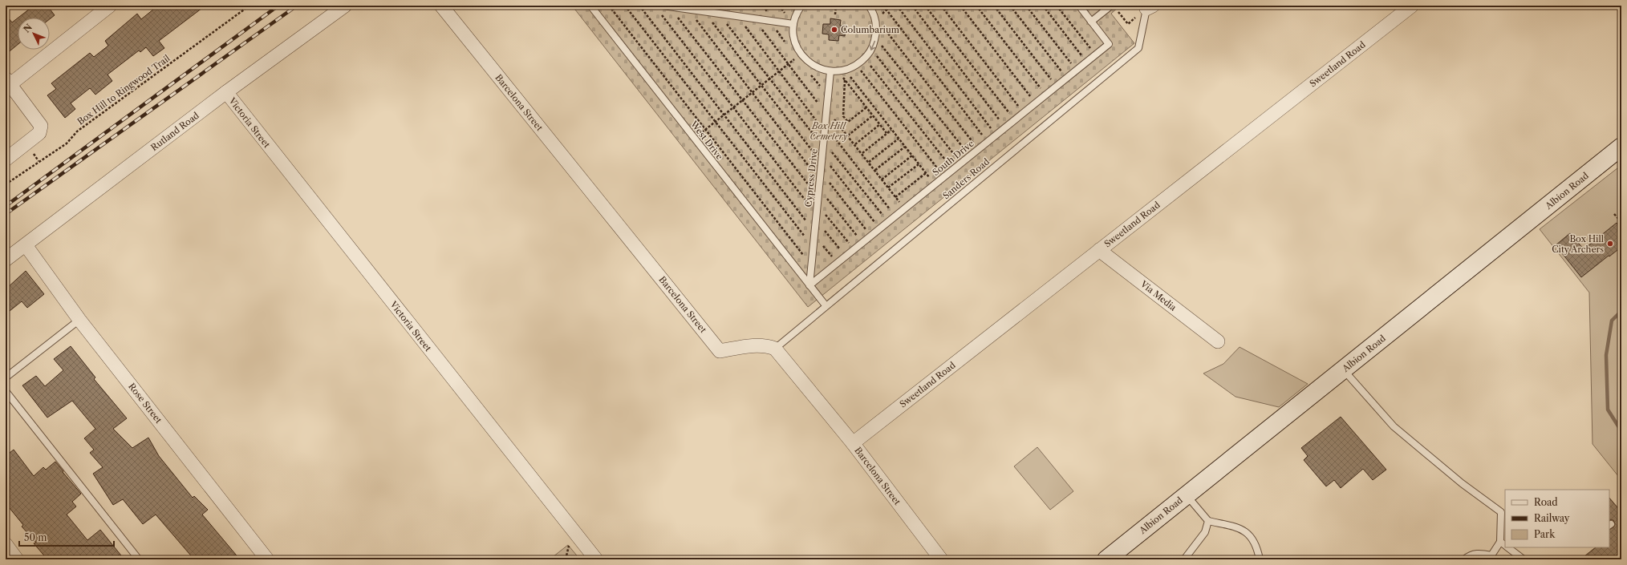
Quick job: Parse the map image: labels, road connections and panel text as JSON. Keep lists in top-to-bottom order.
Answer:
{
  "streets": {
    "street": [
      "Sweetland Road",
      "Barcelona Street",
      "Victoria Street",
      "Rutland Road",
      "Albion Road",
      "Via Media",
      "Rose Street"
    ],
    "lane": [
      "West Drive",
      "South Drive",
      "Cypress Drive",
      "Sanders Road"
    ],
    "path": ["Box Hill to Ringwood Trail"]
  },
  "crossings": [
    ["Sweetland Road", "Barcelona Street"],
    ["Sweetland Road", "Via Media"],
    ["Barcelona Street", "Sanders Road"],
    ["Victoria Street", "Rutland Road"],
    ["Rutland Road", "Rose Street"],
    ["West Drive", "South Drive"],
    ["West Drive", "Cypress Drive"],
    ["West Drive", "Sanders Road"],
    ["South Drive", "Cypress Drive"]
  ],
  "parks": ["Box Hill Cemetery"],
  "places": ["Columbarium", "Box Hill City Archers"],
  "legend": ["Road", "Railway", "Park"],
  "scale_bar": "50 m",
  "north": "top left"
}
